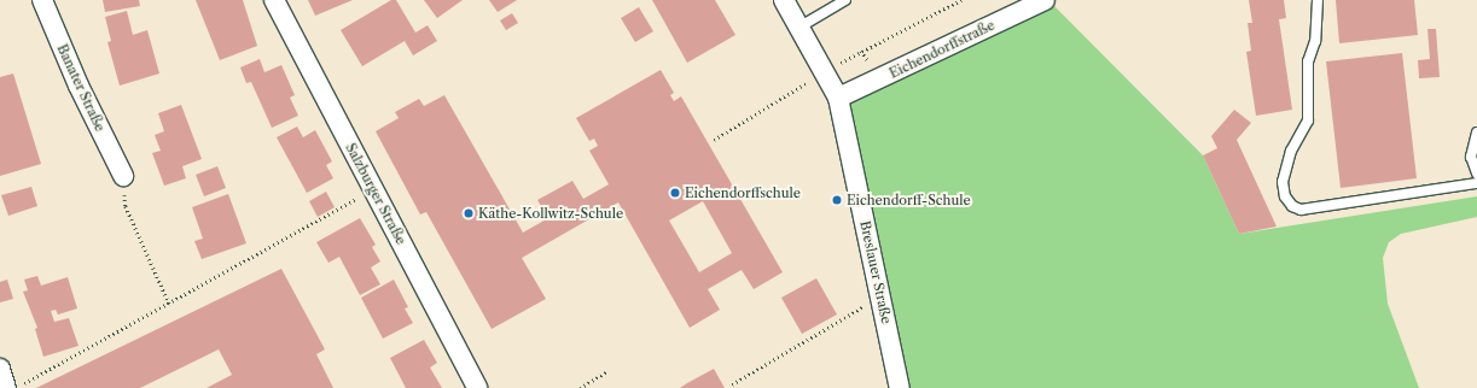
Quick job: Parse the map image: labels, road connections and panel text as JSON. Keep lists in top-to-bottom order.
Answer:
{
  "streets": {
    "street": [
      "Eichendorffstraße",
      "Banater Straße",
      "Salzburger Straße",
      "Breslauer Straße"
    ]
  },
  "crossings": [
    ["Eichendorffstraße", "Breslauer Straße"]
  ],
  "places": ["Eichendorffschule", "Eichendorff-Schule", "Käthe-Kollwitz-Schule"]
}
